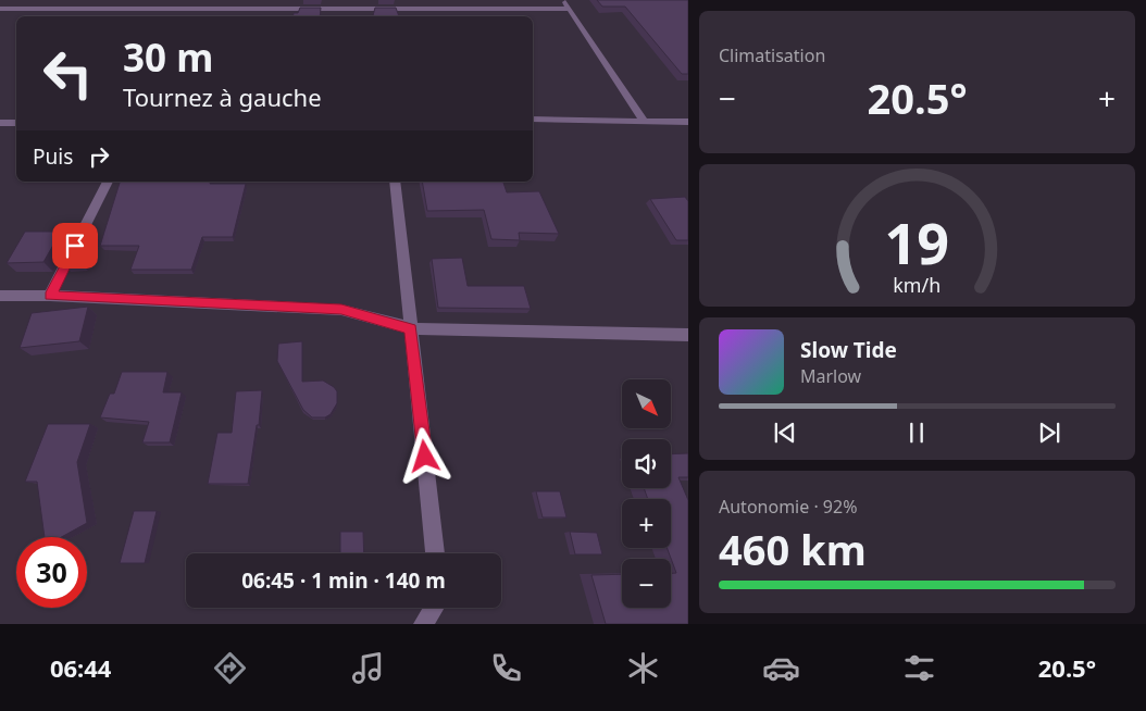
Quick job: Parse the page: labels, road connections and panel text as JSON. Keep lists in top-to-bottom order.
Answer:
{
  "north": "bottom right",
  "page": {
    "tile": [
      "Climatisation",
      ["Autonomie · 92%", "460 km"]
    ],
    "turn": ["30 m", "Tournez à gauche"],
    "heat": ["−", "20.5°", "+"],
    "then": "Puis",
    "song": ["Slow Tide", "Marlow"],
    "map_buttons": ["+", "−"],
    "limit": "30",
    "trip": "06:45 · 1 min · 140 m",
    "tabs": ["06:44", "20.5°"],
    "gauge": ["19", "km/h"]
  }
}
